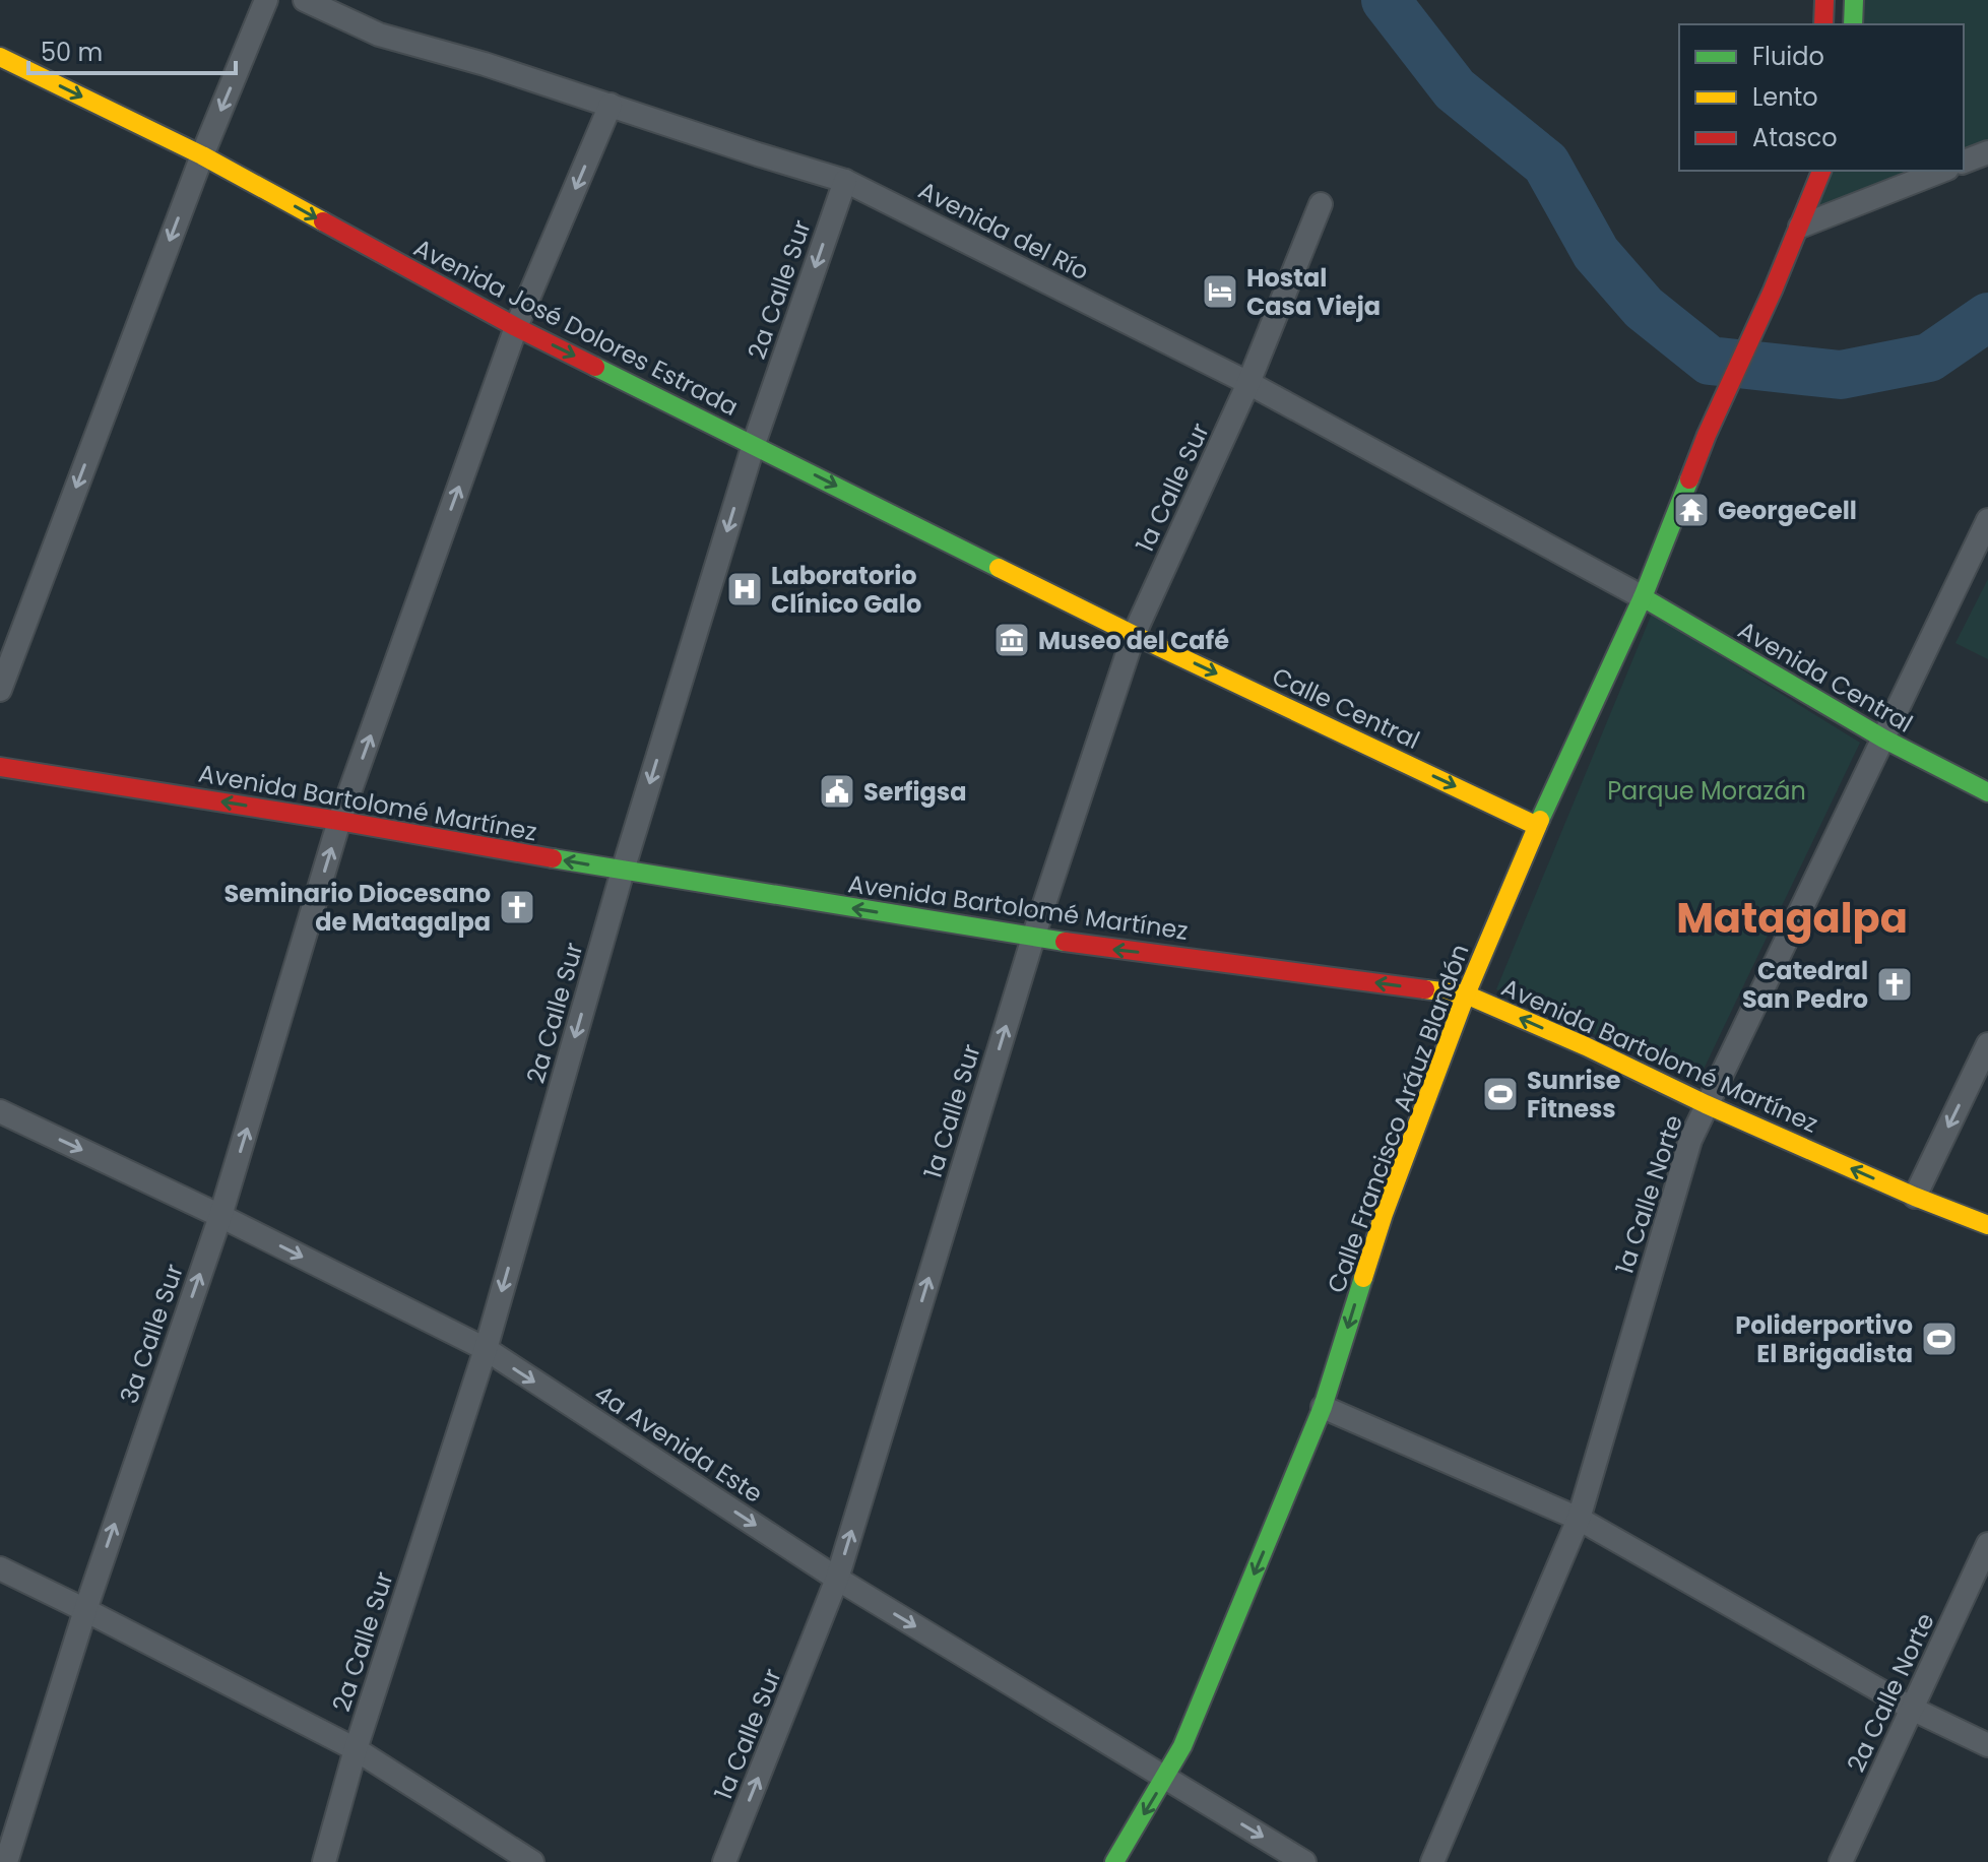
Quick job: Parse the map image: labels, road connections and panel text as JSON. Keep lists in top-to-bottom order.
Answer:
{
  "streets": {
    "street": [
      "Avenida del Río",
      "2a Calle Sur",
      "Avenida José Dolores Estrada",
      "1a Calle Sur",
      "Avenida Central",
      "Calle Central",
      "Avenida Bartolomé Martínez",
      "Calle Francisco Aráuz Blandón",
      "1a Calle Norte",
      "3a Calle Sur",
      "4a Avenida Este",
      "2a Calle Norte"
    ]
  },
  "crossings": [
    ["Avenida del Río", "2a Calle Sur"],
    ["Avenida del Río", "1a Calle Sur"],
    ["Avenida del Río", "Avenida Central"],
    ["Avenida del Río", "Calle Francisco Aráuz Blandón"],
    ["Avenida del Río", "3a Calle Sur"],
    ["2a Calle Sur", "Avenida José Dolores Estrada"],
    ["2a Calle Sur", "Avenida Bartolomé Martínez"],
    ["2a Calle Sur", "4a Avenida Este"],
    ["Avenida José Dolores Estrada", "1a Calle Sur"],
    ["Avenida José Dolores Estrada", "Calle Central"],
    ["Avenida José Dolores Estrada", "3a Calle Sur"],
    ["1a Calle Sur", "Calle Central"],
    ["1a Calle Sur", "Avenida Bartolomé Martínez"],
    ["1a Calle Sur", "4a Avenida Este"],
    ["Avenida Central", "Calle Francisco Aráuz Blandón"],
    ["Avenida Central", "1a Calle Norte"],
    ["Calle Central", "Calle Francisco Aráuz Blandón"],
    ["Avenida Bartolomé Martínez", "Calle Francisco Aráuz Blandón"],
    ["Avenida Bartolomé Martínez", "1a Calle Norte"],
    ["Avenida Bartolomé Martínez", "3a Calle Sur"],
    ["Calle Francisco Aráuz Blandón", "4a Avenida Este"],
    ["3a Calle Sur", "4a Avenida Este"]
  ],
  "one_way": [
    "2a Calle Sur",
    "Avenida José Dolores Estrada",
    "1a Calle Sur",
    "Calle Central",
    "Avenida Bartolomé Martínez",
    "Calle Francisco Aráuz Blandón",
    "4a Avenida Este"
  ],
  "districts": ["Matagalpa"],
  "parks": ["Parque Morazán"],
  "places": {
    "hotel": ["Hostal Casa Vieja"],
    "temple": ["GeorgeCell"],
    "hospital": ["Laboratorio Clínico Galo"],
    "museum": ["Museo del Café"],
    "public building": ["Serfigsa"],
    "church": ["Seminario Diocesano de Matagalpa", "Catedral San Pedro"],
    "sports": ["Sunrise Fitness", "Poliderportivo El Brigadista"]
  },
  "legend": ["Fluido", "Lento", "Atasco"],
  "scale_bar": "50 m"
}
